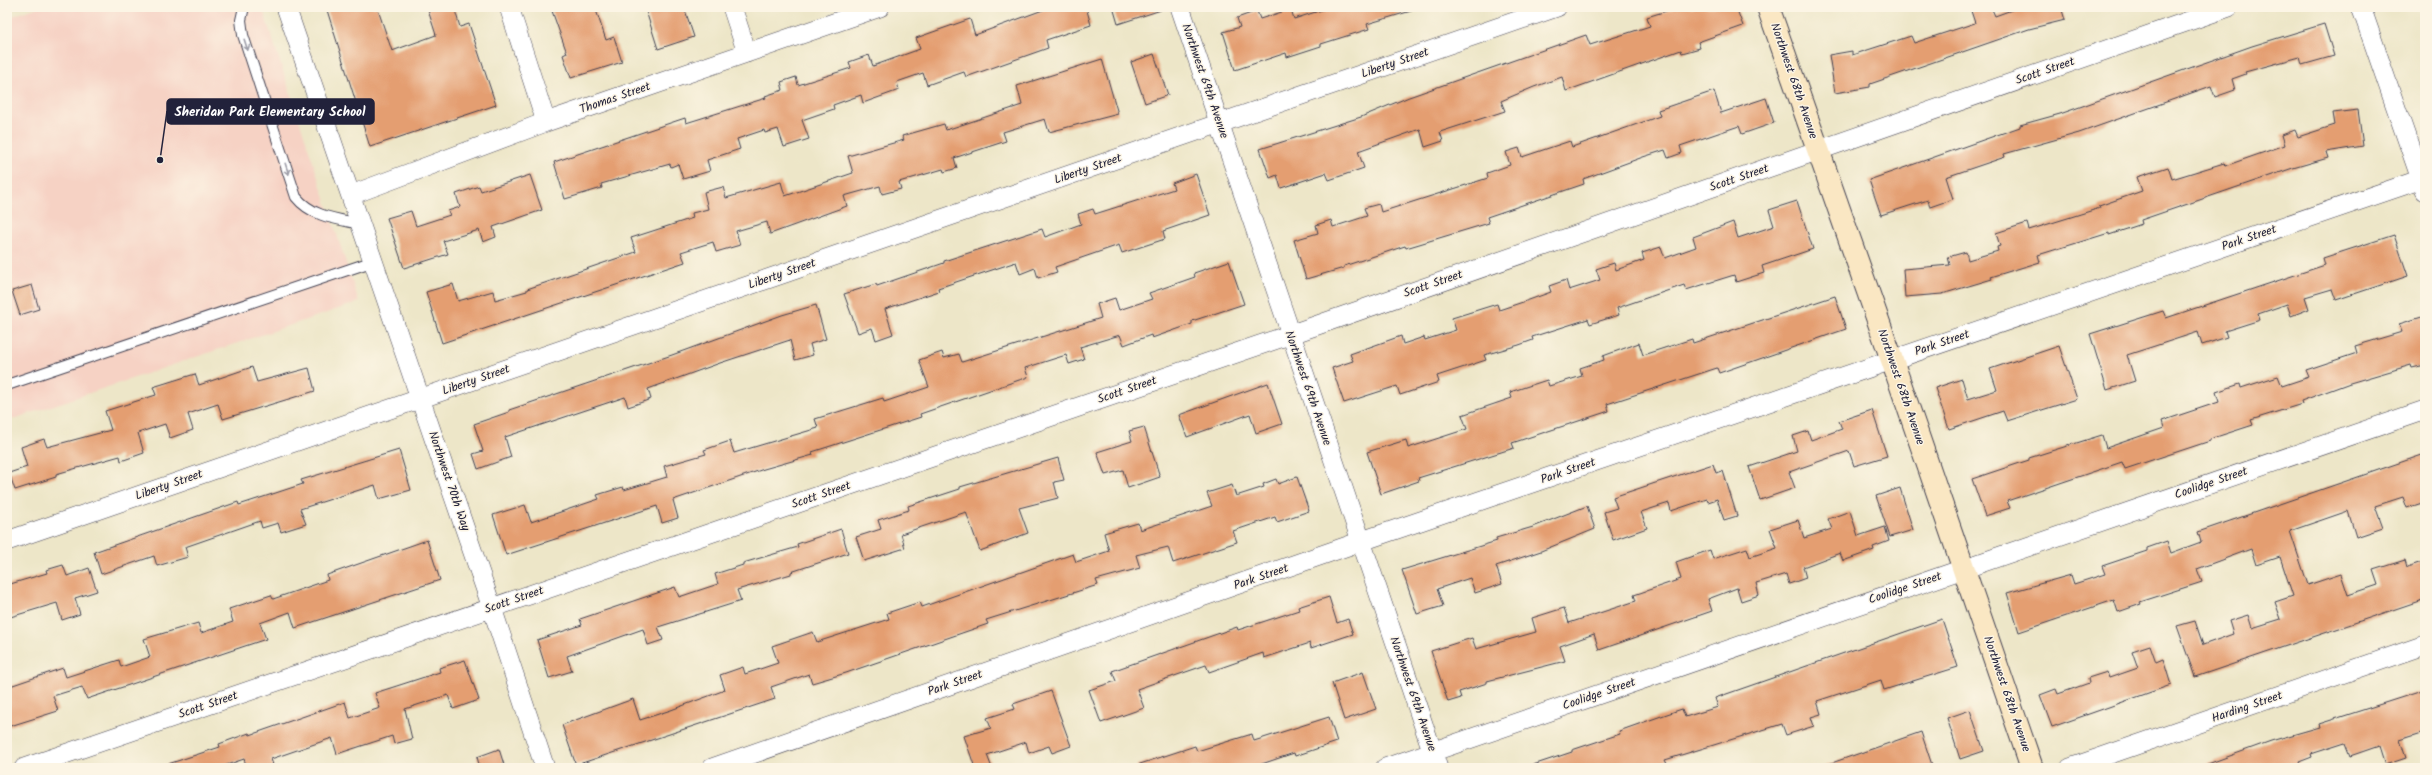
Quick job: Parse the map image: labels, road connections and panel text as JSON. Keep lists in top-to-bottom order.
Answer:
{
  "streets": {
    "street": [
      "Liberty Street",
      "Scott Street",
      "Northwest 69th Avenue",
      "Northwest 68th Avenue",
      "Thomas Street",
      "Park Street",
      "Northwest 70th Way",
      "Coolidge Street",
      "Harding Street"
    ]
  },
  "crossings": [
    ["Liberty Street", "Northwest 69th Avenue"],
    ["Liberty Street", "Northwest 70th Way"],
    ["Scott Street", "Northwest 69th Avenue"],
    ["Scott Street", "Northwest 68th Avenue"],
    ["Scott Street", "Northwest 70th Way"],
    ["Northwest 69th Avenue", "Park Street"],
    ["Northwest 69th Avenue", "Coolidge Street"],
    ["Northwest 68th Avenue", "Park Street"],
    ["Northwest 68th Avenue", "Coolidge Street"],
    ["Thomas Street", "Northwest 70th Way"]
  ],
  "places": ["Sheridan Park Elementary School"]
}
